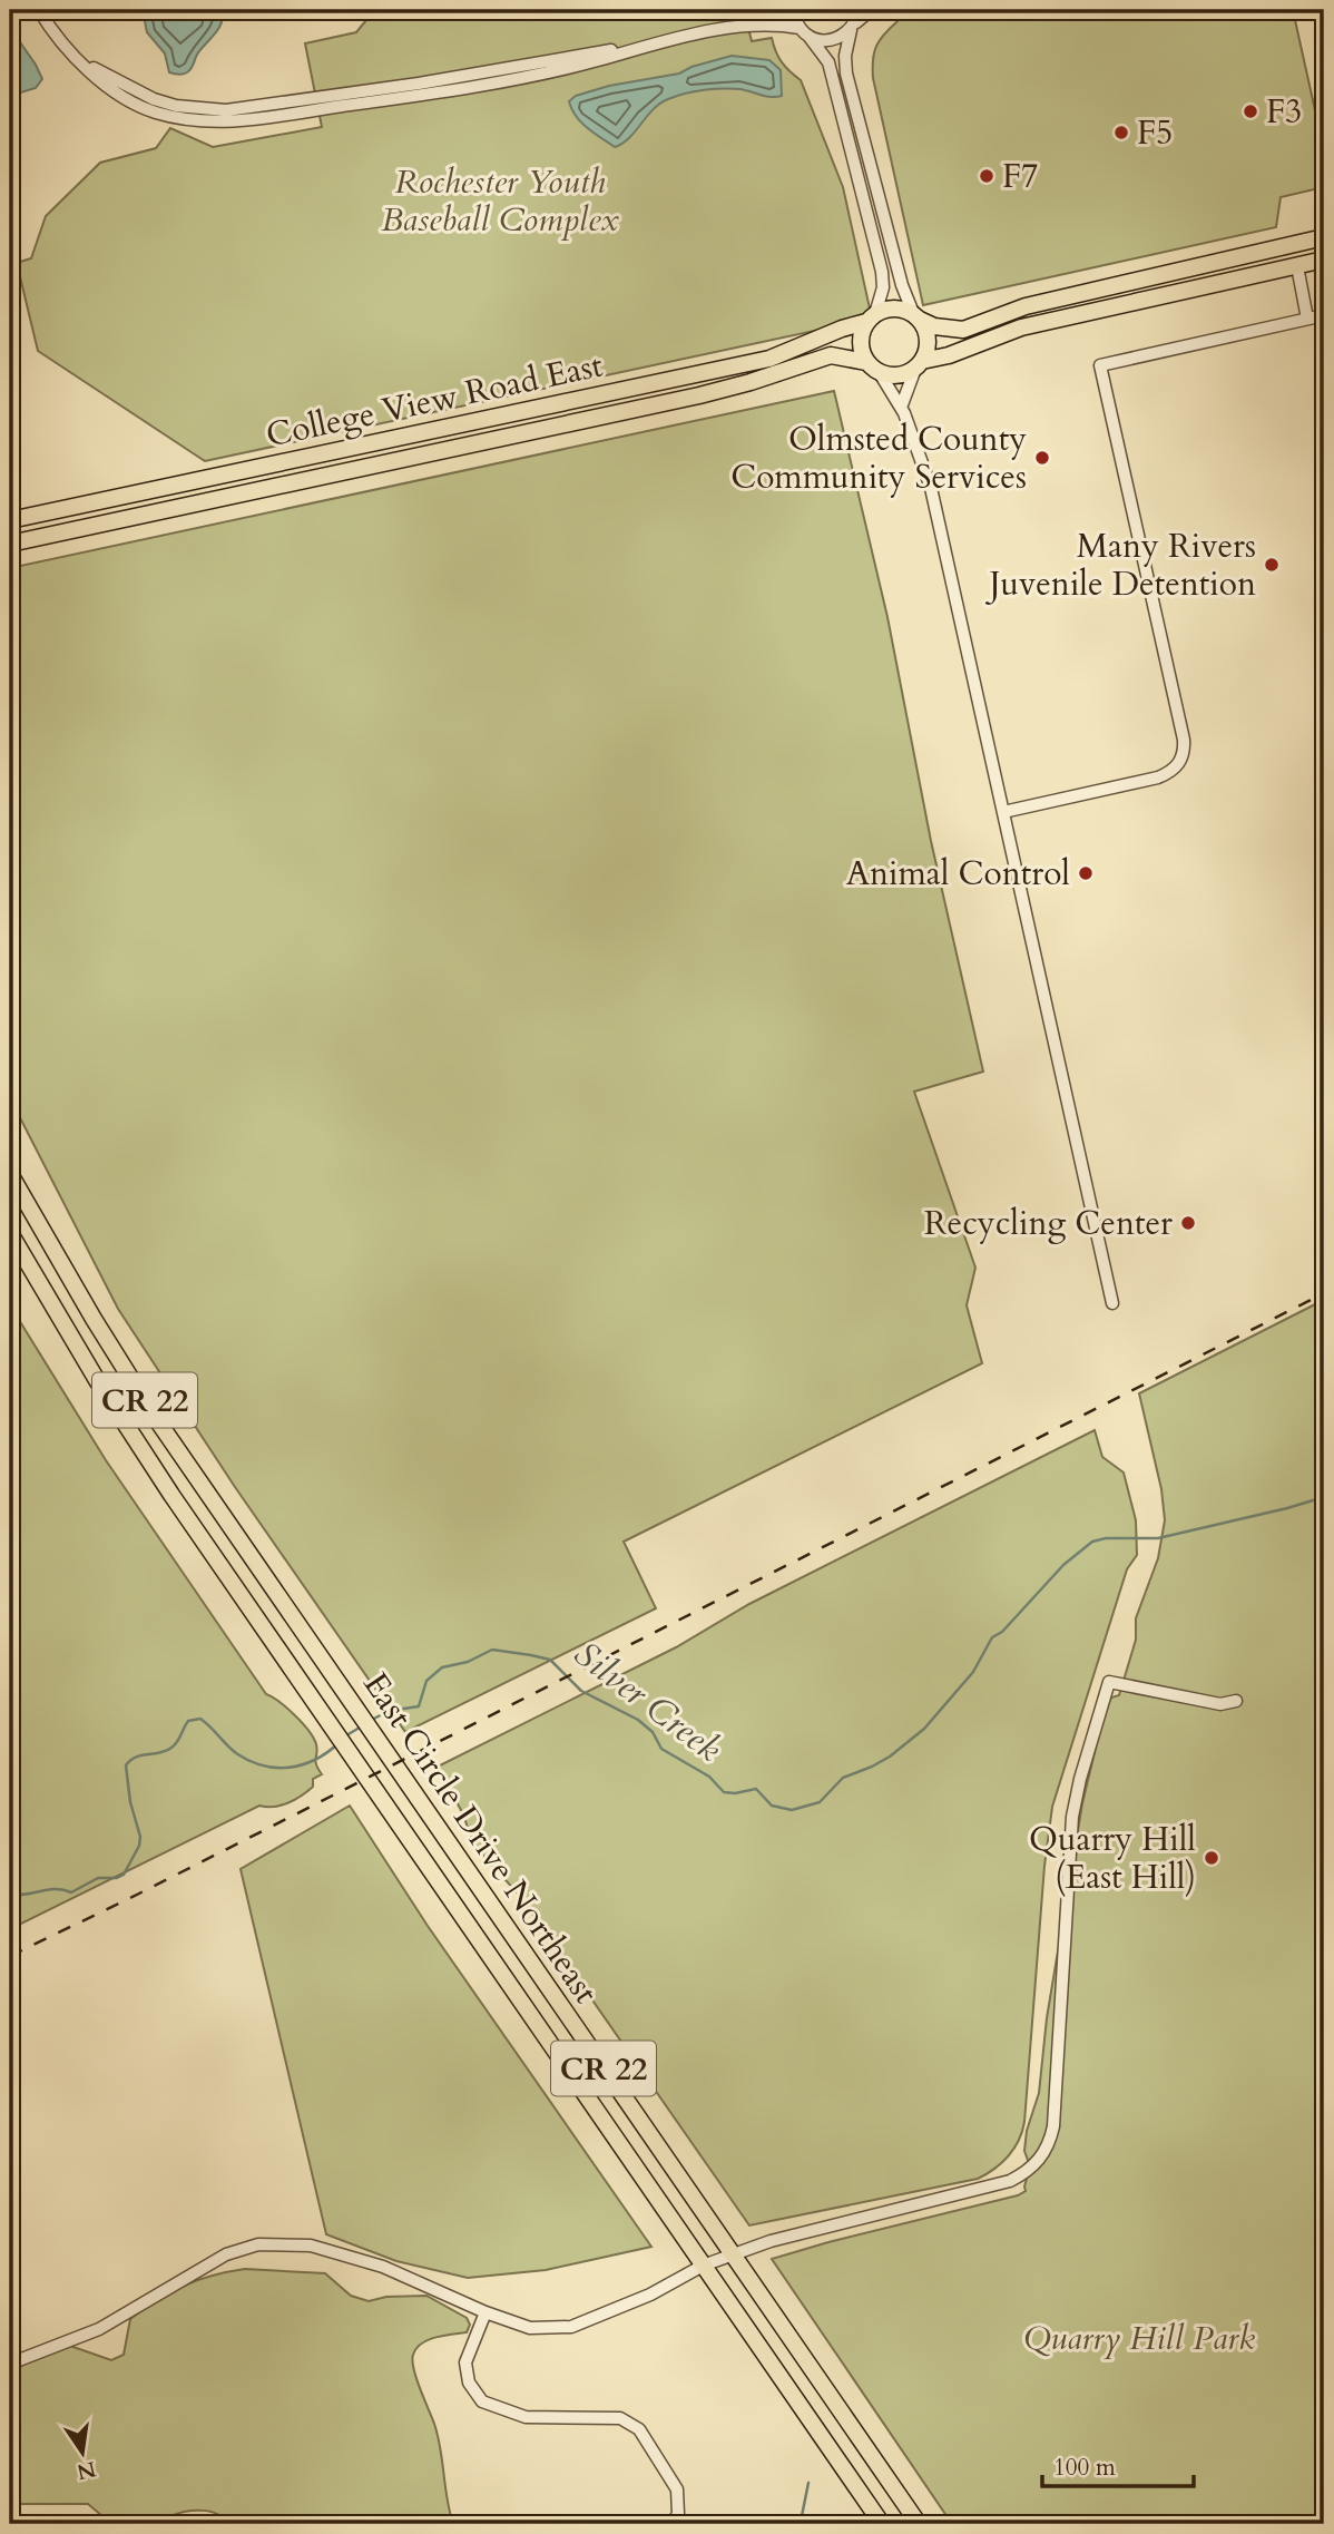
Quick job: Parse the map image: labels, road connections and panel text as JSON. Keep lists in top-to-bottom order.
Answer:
{
  "streets": {
    "main road": ["College View Road East", "CR 22", "East Circle Drive Northeast"]
  },
  "water": ["Silver Creek"],
  "parks": ["Rochester Youth Baseball Complex", "Quarry Hill Park"],
  "places": [
    "F3",
    "F5",
    "F7",
    "Olmsted County Community Services",
    "Many Rivers Juvenile Detention",
    "Animal Control",
    "Recycling Center",
    "Quarry Hill (East Hill)"
  ],
  "scale_bar": "100 m",
  "north": "bottom"
}
